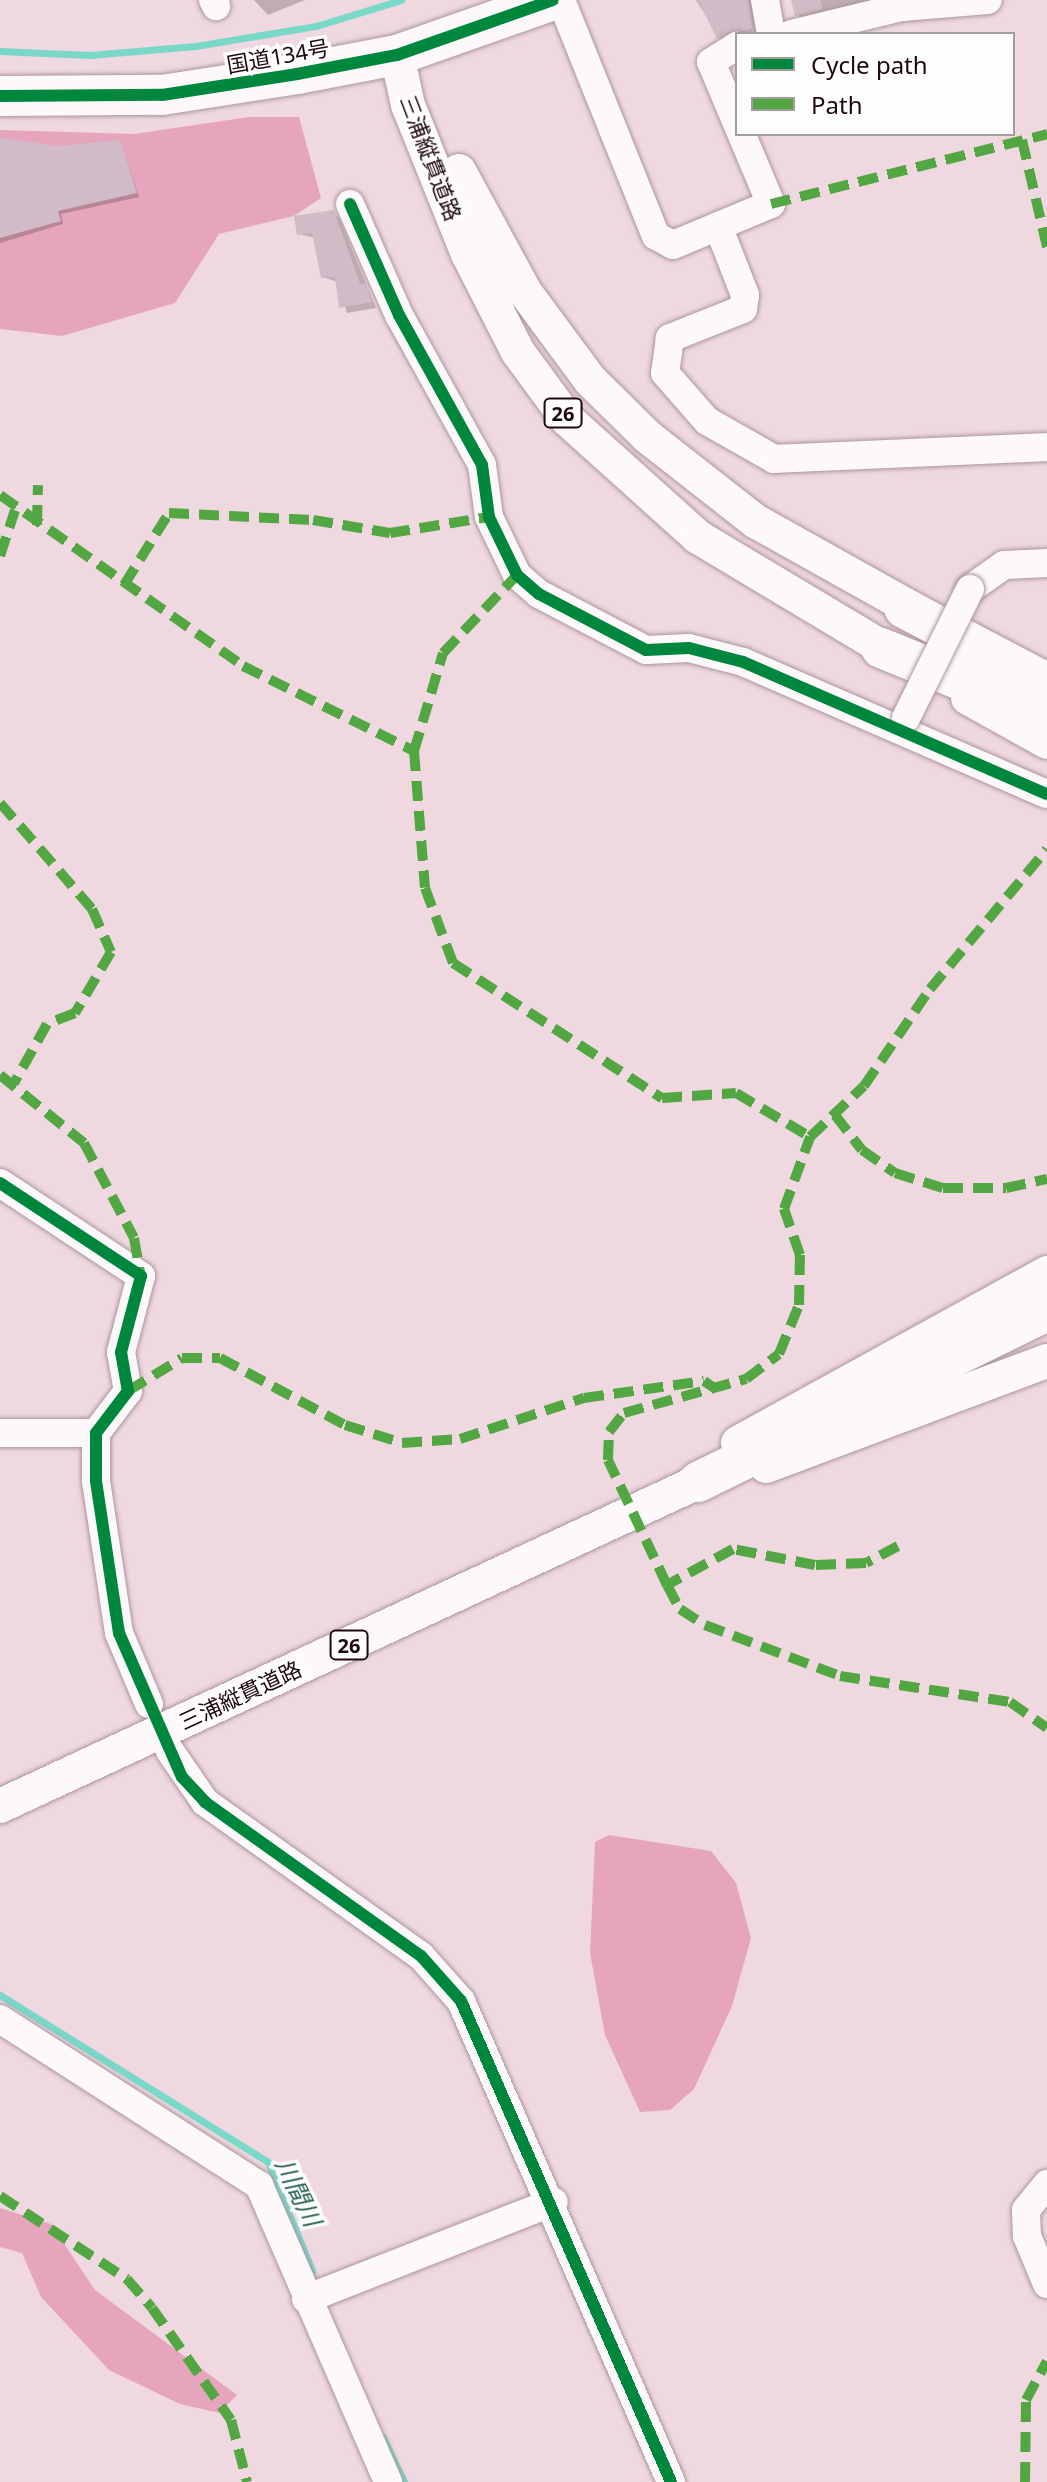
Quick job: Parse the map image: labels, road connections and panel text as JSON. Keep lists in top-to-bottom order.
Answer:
{
  "streets": {
    "highway": ["国道134号", "26"],
    "main road": ["三浦縦貫道路"]
  },
  "crossings": [
    ["国道134号", "三浦縦貫道路"],
    ["三浦縦貫道路", "26"]
  ],
  "water": ["川間川"],
  "legend": ["Cycle path", "Path"]
}
